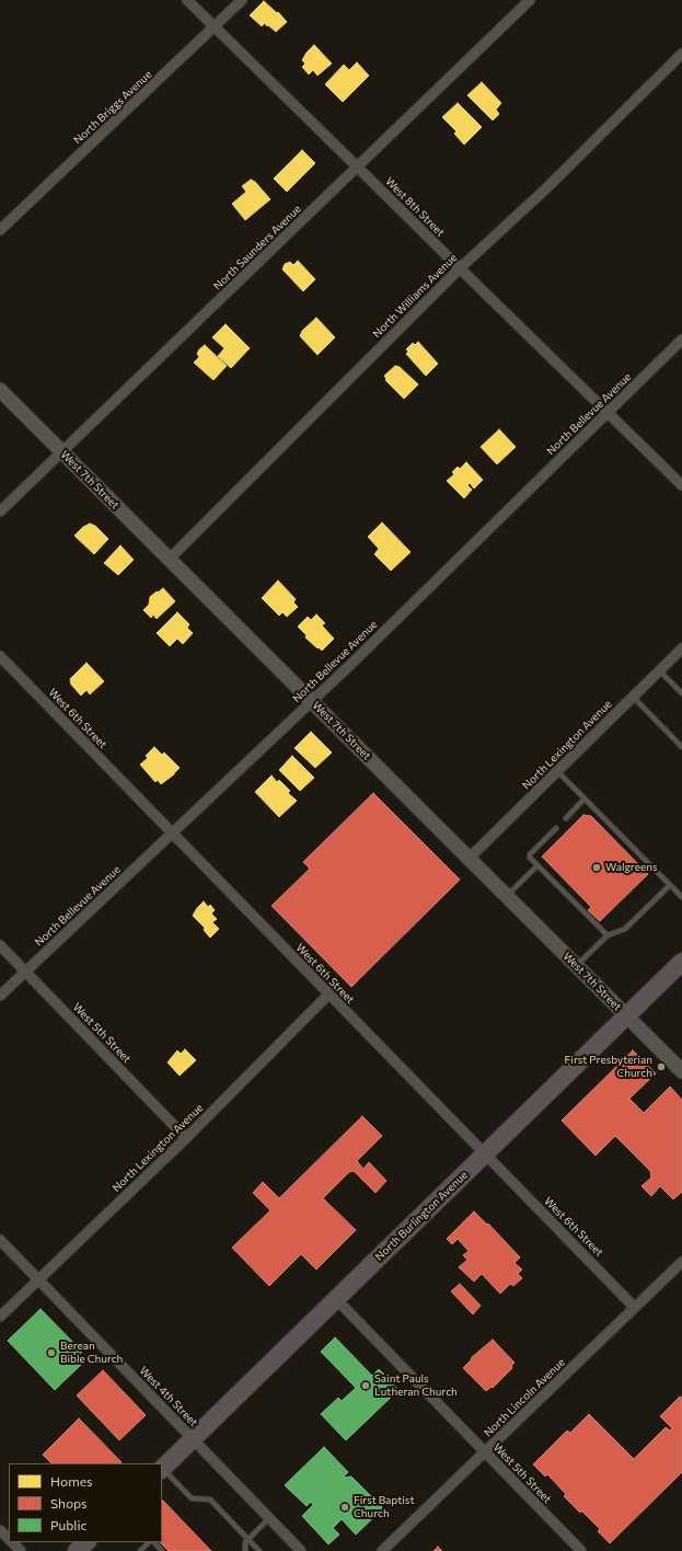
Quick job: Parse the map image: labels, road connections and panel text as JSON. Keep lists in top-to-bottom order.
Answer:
{
  "streets": {
    "highway": ["North Burlington Avenue"],
    "main road": ["West 7th Street"],
    "street": [
      "North Briggs Avenue",
      "West 8th Street",
      "North Saunders Avenue",
      "North Williams Avenue",
      "North Bellevue Avenue",
      "West 6th Street",
      "North Lexington Avenue",
      "West 5th Street",
      "West 4th Street",
      "North Lincoln Avenue"
    ]
  },
  "crossings": [
    ["North Briggs Avenue", "West 8th Street"],
    ["West 8th Street", "North Saunders Avenue"],
    ["West 8th Street", "North Williams Avenue"],
    ["West 8th Street", "North Bellevue Avenue"],
    ["North Saunders Avenue", "West 7th Street"],
    ["North Williams Avenue", "West 7th Street"],
    ["North Bellevue Avenue", "West 7th Street"],
    ["North Bellevue Avenue", "West 6th Street"],
    ["North Bellevue Avenue", "West 5th Street"],
    ["West 7th Street", "North Lexington Avenue"],
    ["West 7th Street", "North Burlington Avenue"],
    ["West 6th Street", "North Lexington Avenue"],
    ["West 6th Street", "North Burlington Avenue"],
    ["West 6th Street", "North Lincoln Avenue"],
    ["North Lexington Avenue", "West 5th Street"],
    ["North Lexington Avenue", "West 4th Street"],
    ["West 5th Street", "North Burlington Avenue"],
    ["West 5th Street", "North Lincoln Avenue"],
    ["North Burlington Avenue", "West 4th Street"]
  ],
  "places": [
    "Walgreens",
    "First Presbyterian Church",
    "Berean Bible Church",
    "Saint Pauls Lutheran Church",
    "First Baptist Church"
  ],
  "legend": ["Homes", "Shops", "Public"]
}
